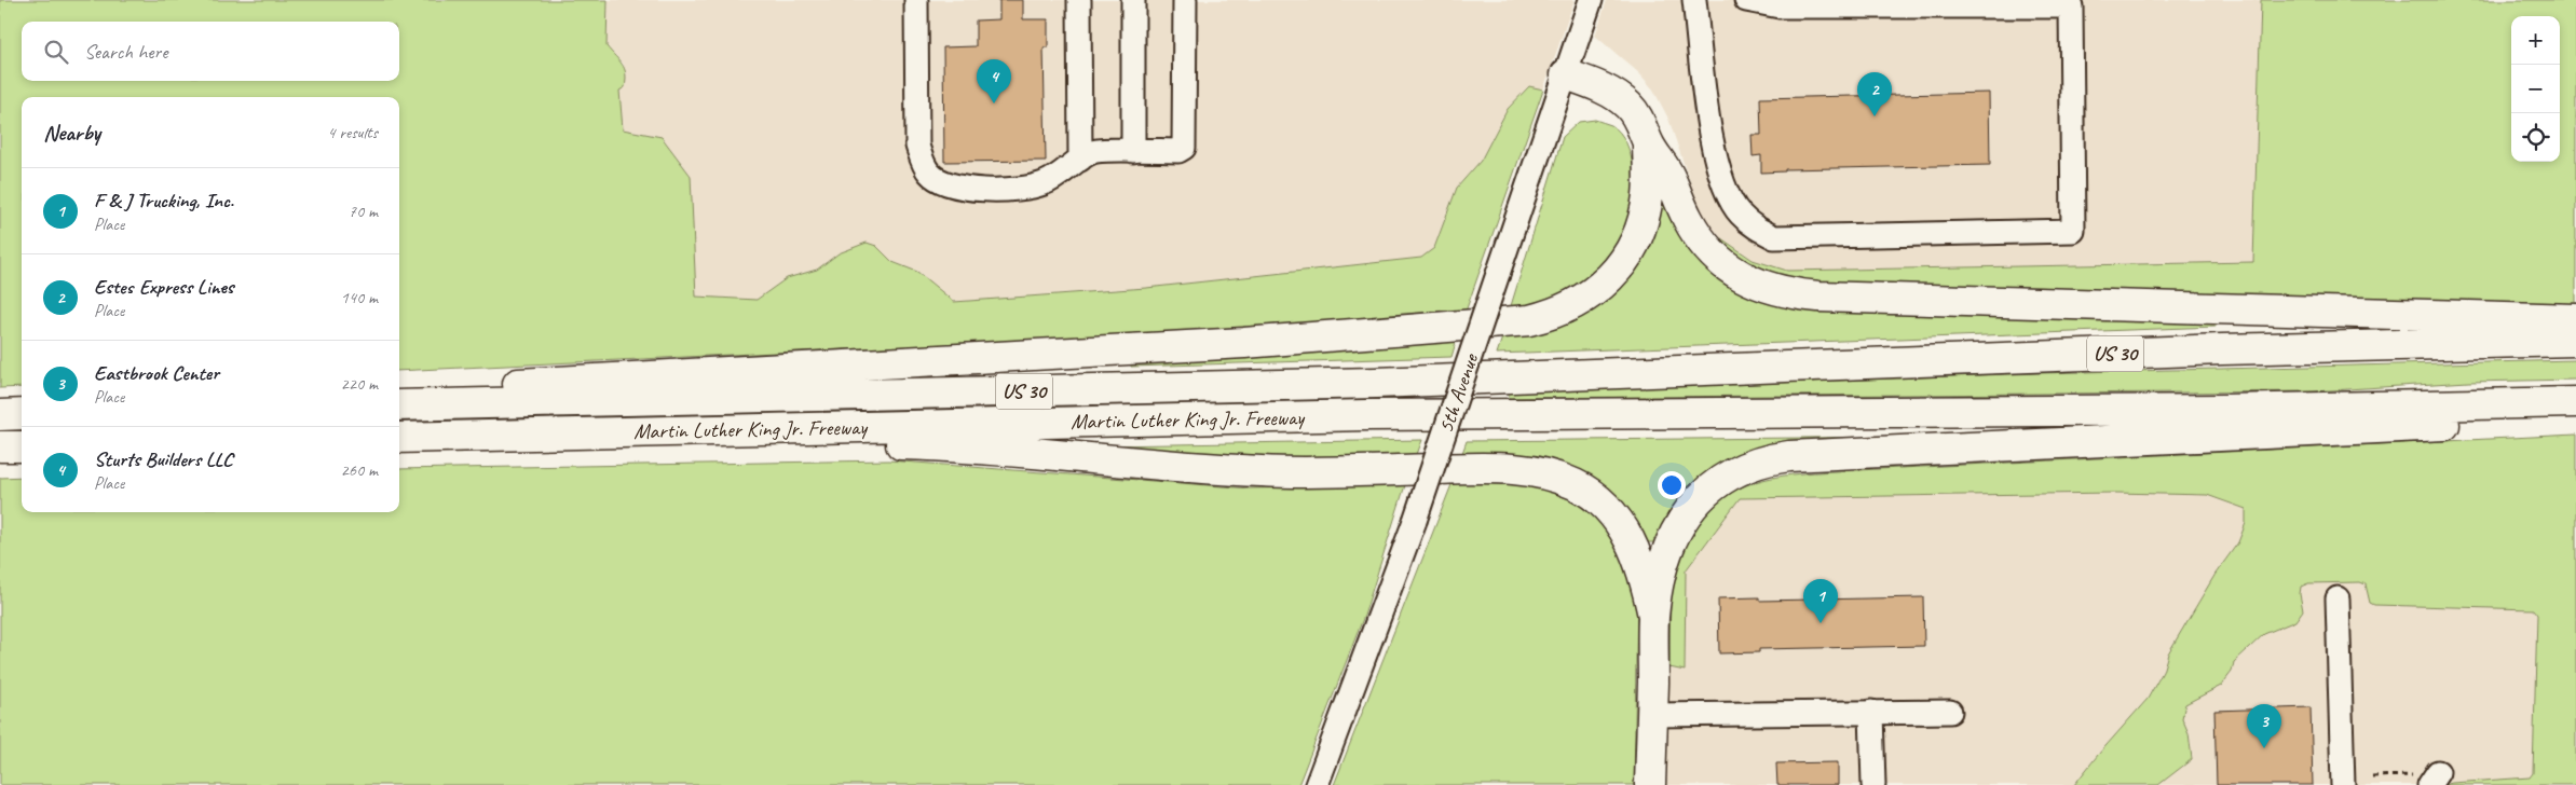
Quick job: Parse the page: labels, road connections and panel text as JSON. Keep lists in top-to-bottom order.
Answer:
{
  "streets": {
    "highway": ["US 30", "Martin Luther King Jr. Freeway"],
    "street": ["5th Avenue"]
  },
  "page": {
    "map_buttons": ["+", "−"],
    "search": "Search here",
    "pins": [
      "4",
      "2",
      "1",
      "3"
    ],
    "heading": ["Nearby", "4 results"],
    "list": [
      {
        "mark": "1",
        "name": "F & J Trucking, Inc.",
        "note": "Place",
        "value": "70 m"
      },
      {
        "mark": "2",
        "name": "Estes Express Lines",
        "note": "Place",
        "value": "140 m"
      },
      {
        "mark": "3",
        "name": "Eastbrook Center",
        "note": "Place",
        "value": "220 m"
      },
      {
        "mark": "4",
        "name": "Sturts Builders LLC",
        "note": "Place",
        "value": "260 m"
      }
    ]
  }
}
